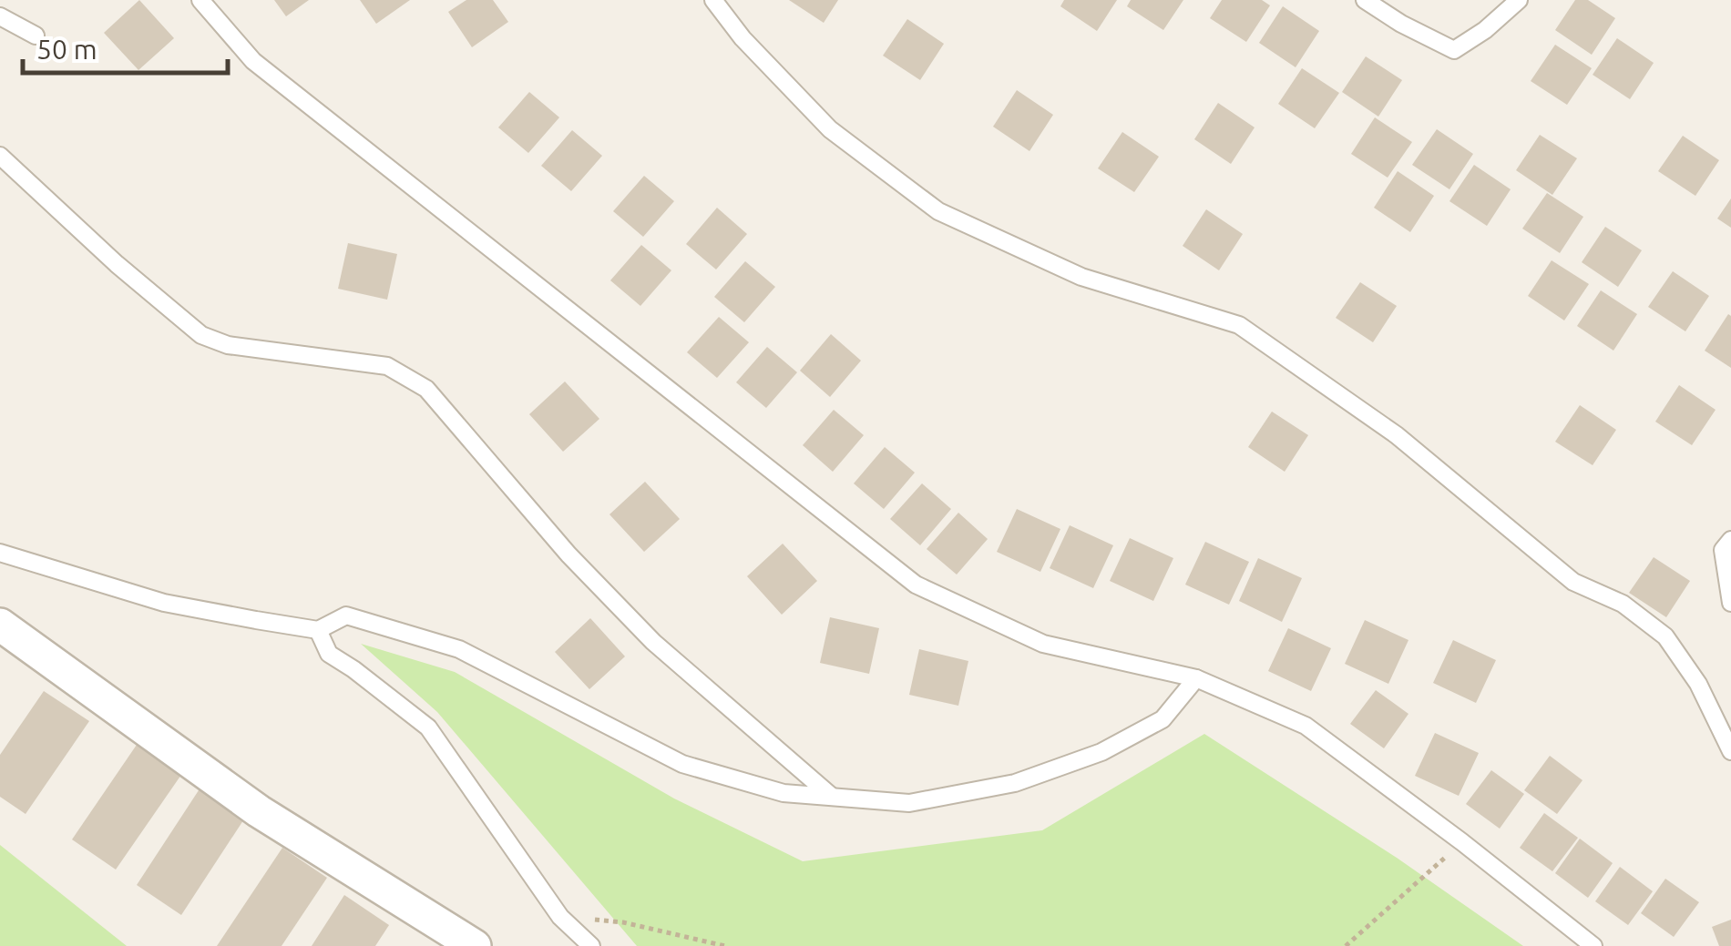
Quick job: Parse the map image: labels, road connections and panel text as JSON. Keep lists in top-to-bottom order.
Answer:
{
  "scale_bar": "50 m"
}
